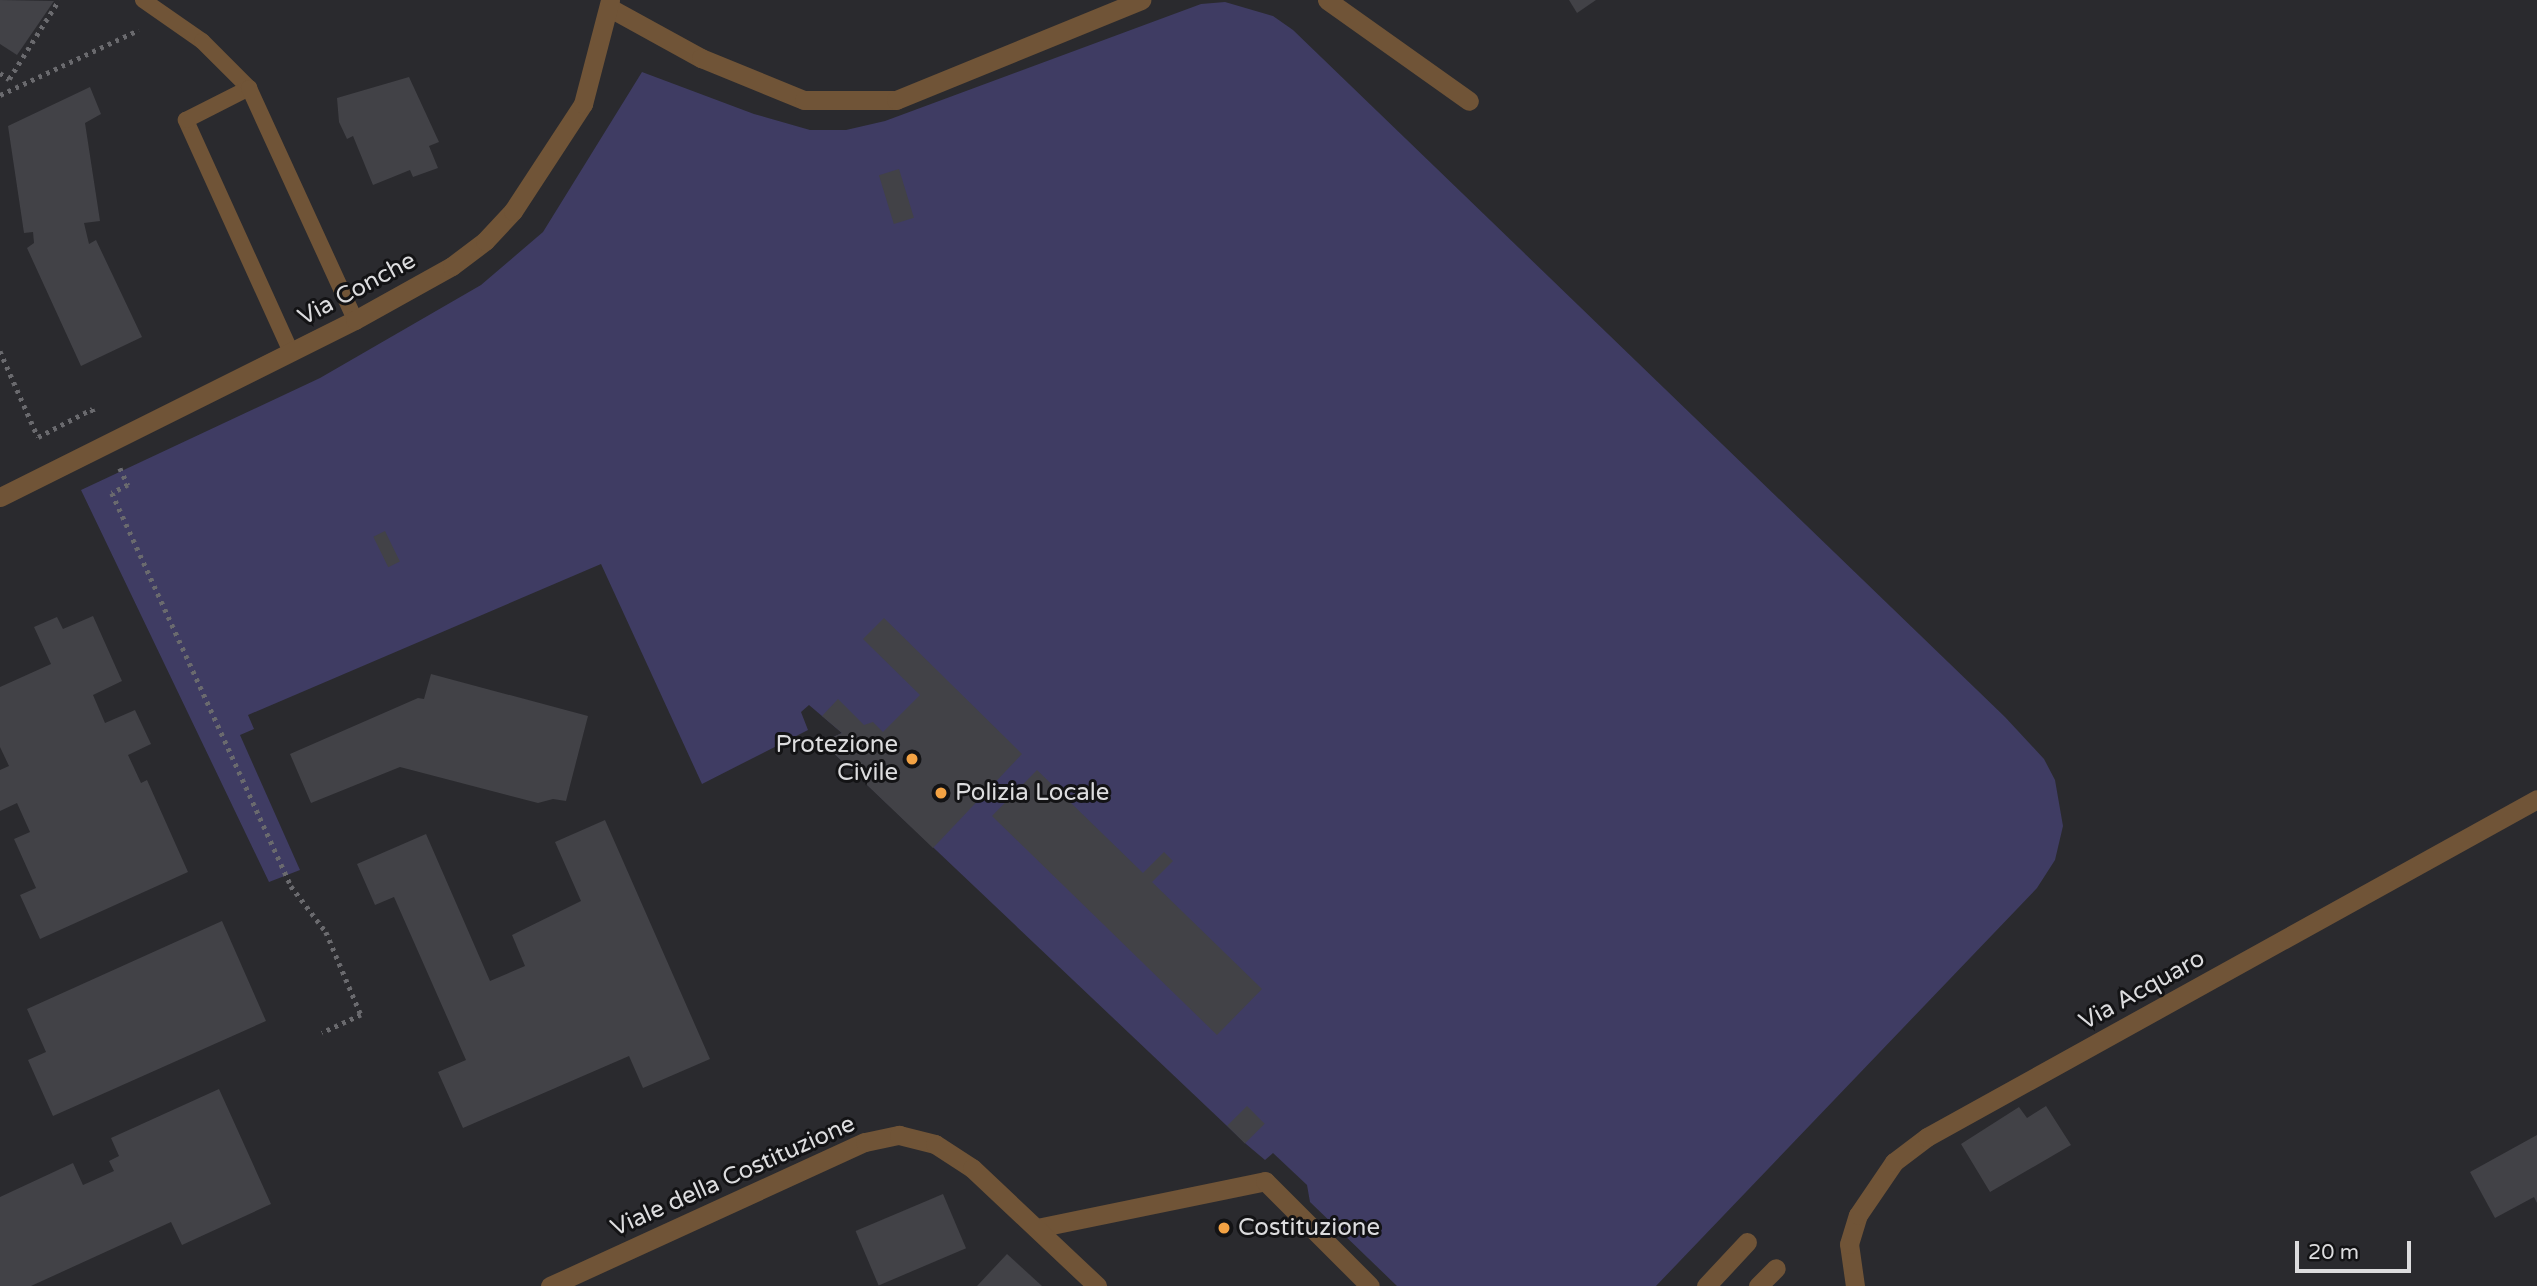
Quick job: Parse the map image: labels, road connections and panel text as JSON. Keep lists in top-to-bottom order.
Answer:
{
  "streets": {
    "street": ["Via Conche", "Via Acquaro", "Viale della Costituzione"]
  },
  "places": ["Protezione Civile", "Polizia Locale", "Costituzione"],
  "scale_bar": "20 m"
}
